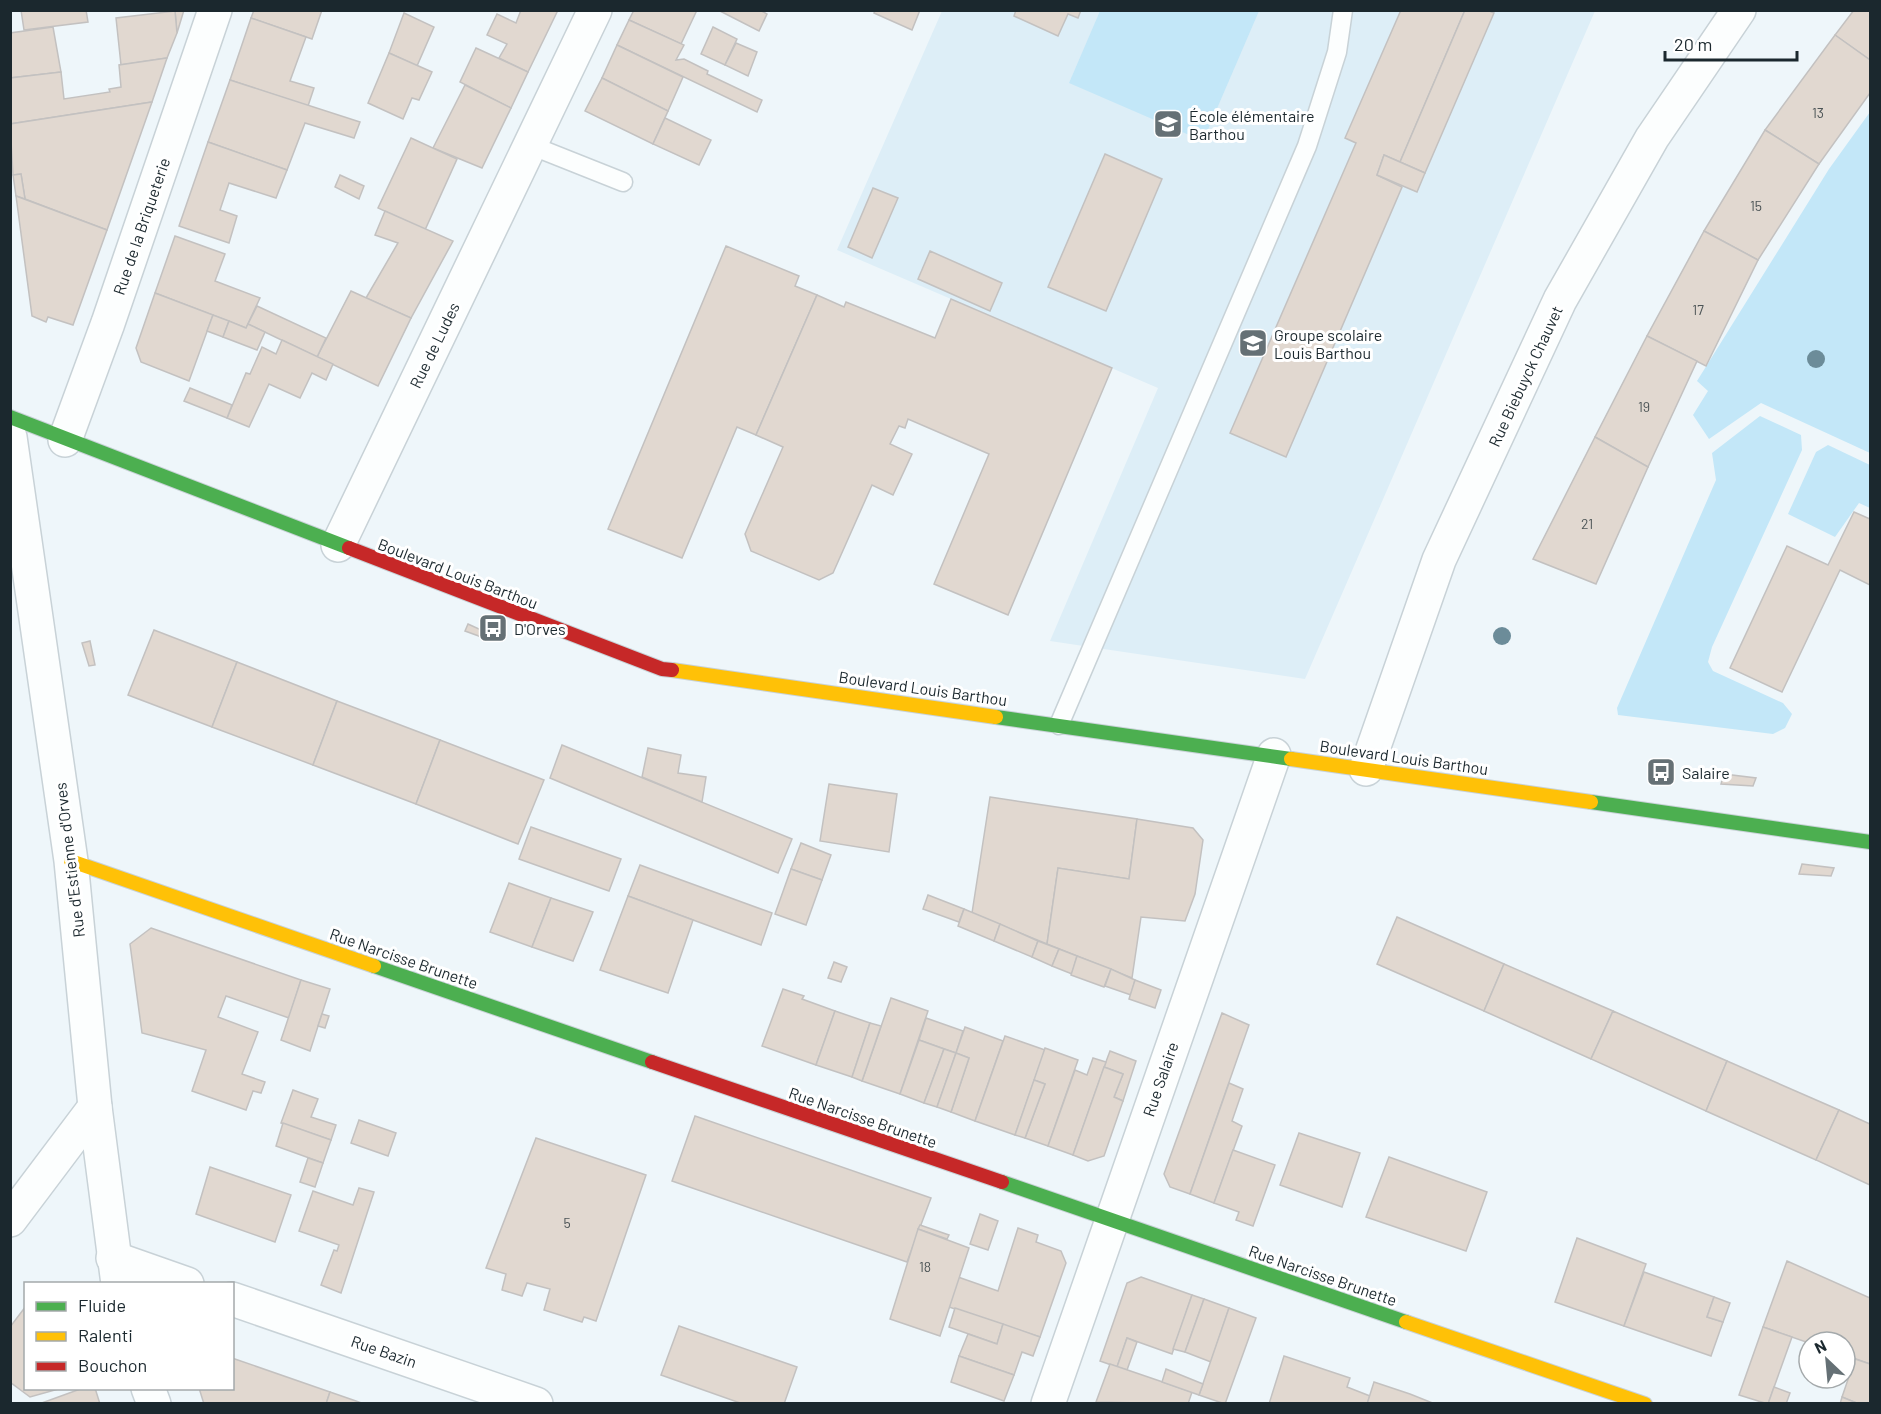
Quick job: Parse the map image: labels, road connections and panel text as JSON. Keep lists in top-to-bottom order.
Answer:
{
  "streets": {
    "street": [
      "Rue de la Briqueterie",
      "Rue de Ludes",
      "Rue Biebuyck Chauvet",
      "Boulevard Louis Barthou",
      "Rue d'Estienne d'Orves",
      "Rue Narcisse Brunette",
      "Rue Salaire",
      "Rue Bazin"
    ]
  },
  "crossings": [
    ["Rue de la Briqueterie", "Boulevard Louis Barthou"],
    ["Rue de Ludes", "Boulevard Louis Barthou"],
    ["Rue Biebuyck Chauvet", "Boulevard Louis Barthou"],
    ["Boulevard Louis Barthou", "Rue Salaire"],
    ["Rue d'Estienne d'Orves", "Rue Narcisse Brunette"],
    ["Rue Narcisse Brunette", "Rue Salaire"]
  ],
  "places": {
    "school or university": ["École élémentaire Barthou", "Groupe scolaire Louis Barthou"],
    "bus stop": ["D'Orves", "Salaire"]
  },
  "house_numbers": [
    "13",
    "15",
    "17",
    "19",
    "21",
    "5",
    "18"
  ],
  "legend": ["Fluide", "Ralenti", "Bouchon"],
  "scale_bar": "20 m",
  "north": "top left"
}
